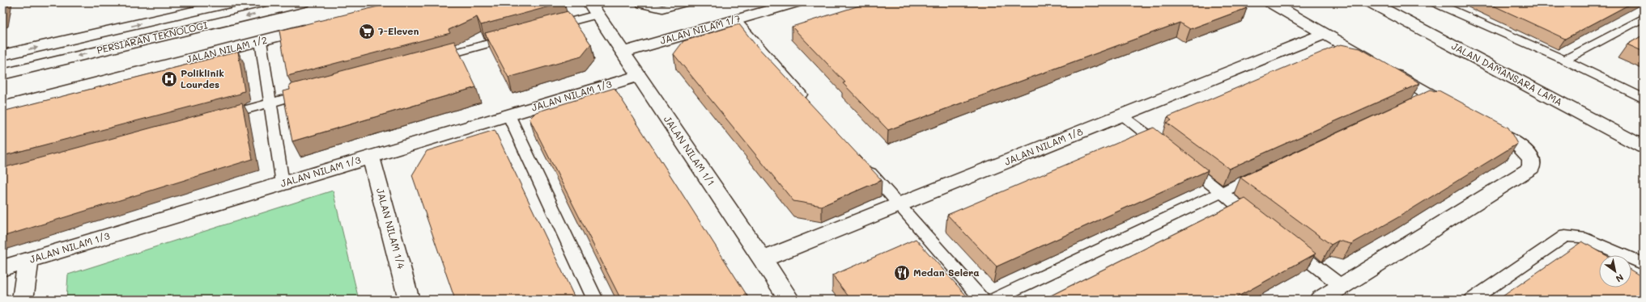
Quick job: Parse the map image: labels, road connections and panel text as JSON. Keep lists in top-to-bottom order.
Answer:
{
  "streets": {
    "street": [
      "JALAN NILAM 1/7",
      "PERSIARAN TEKNOLOGI",
      "JALAN NILAM 1/2",
      "JALAN DAMANSARA LAMA",
      "JALAN NILAM 1/3",
      "JALAN NILAM 1/8",
      "JALAN NILAM 1/1",
      "JALAN NILAM 1/4"
    ]
  },
  "crossings": [
    ["JALAN NILAM 1/7", "JALAN NILAM 1/1"],
    ["JALAN NILAM 1/3", "JALAN NILAM 1/1"],
    ["JALAN NILAM 1/3", "JALAN NILAM 1/4"],
    ["JALAN NILAM 1/8", "JALAN NILAM 1/1"]
  ],
  "places": {
    "supermarket": ["7-Eleven"],
    "hospital": ["Poliklinik Lourdes"],
    "restaurant": ["Medan Selera"]
  },
  "north": "bottom right"
}
